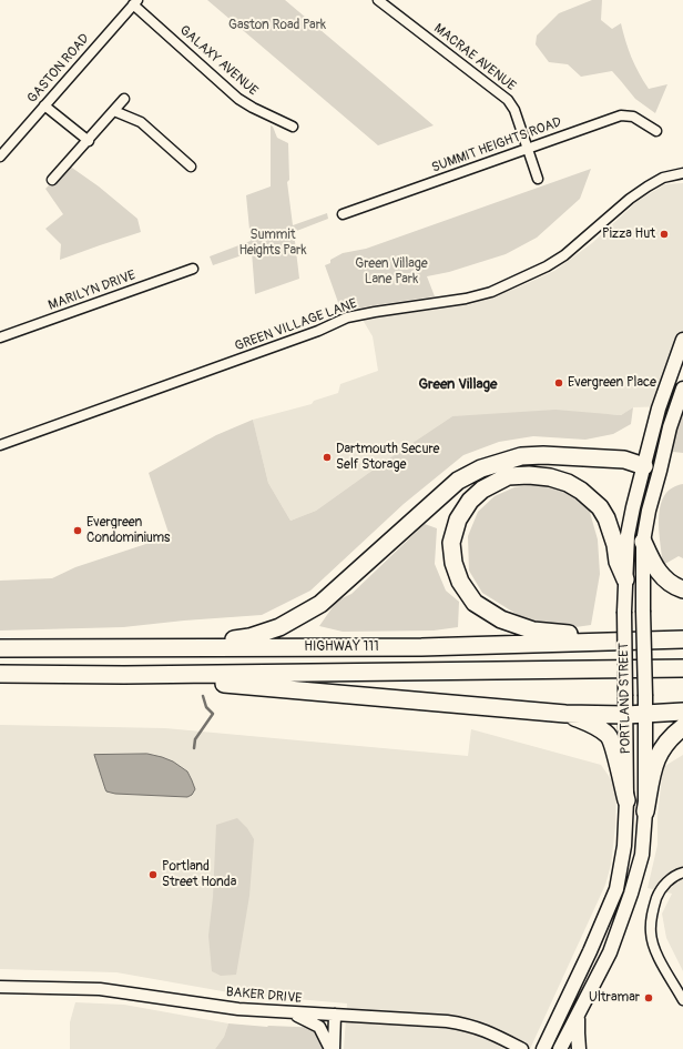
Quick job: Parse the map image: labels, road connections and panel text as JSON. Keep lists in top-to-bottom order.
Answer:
{
  "streets": {
    "highway": ["HIGHWAY 111"],
    "main road": ["PORTLAND STREET"],
    "street": [
      "MACRAE AVENUE",
      "GALAXY AVENUE",
      "GASTON ROAD",
      "SUMMIT HEIGHTS ROAD",
      "MARILYN DRIVE",
      "GREEN VILLAGE LANE",
      "BAKER DRIVE"
    ]
  },
  "crossings": [
    ["MACRAE AVENUE", "SUMMIT HEIGHTS ROAD"],
    ["GALAXY AVENUE", "GASTON ROAD"]
  ],
  "districts": ["Green Village"],
  "parks": ["Gaston Road Park", "Summit Heights Park", "Green Village Lane Park"],
  "places": [
    "Pizza Hut",
    "Evergreen Place",
    "Dartmouth Secure Self Storage",
    "Evergreen Condominiums",
    "Portland Street Honda",
    "Ultramar"
  ]
}
